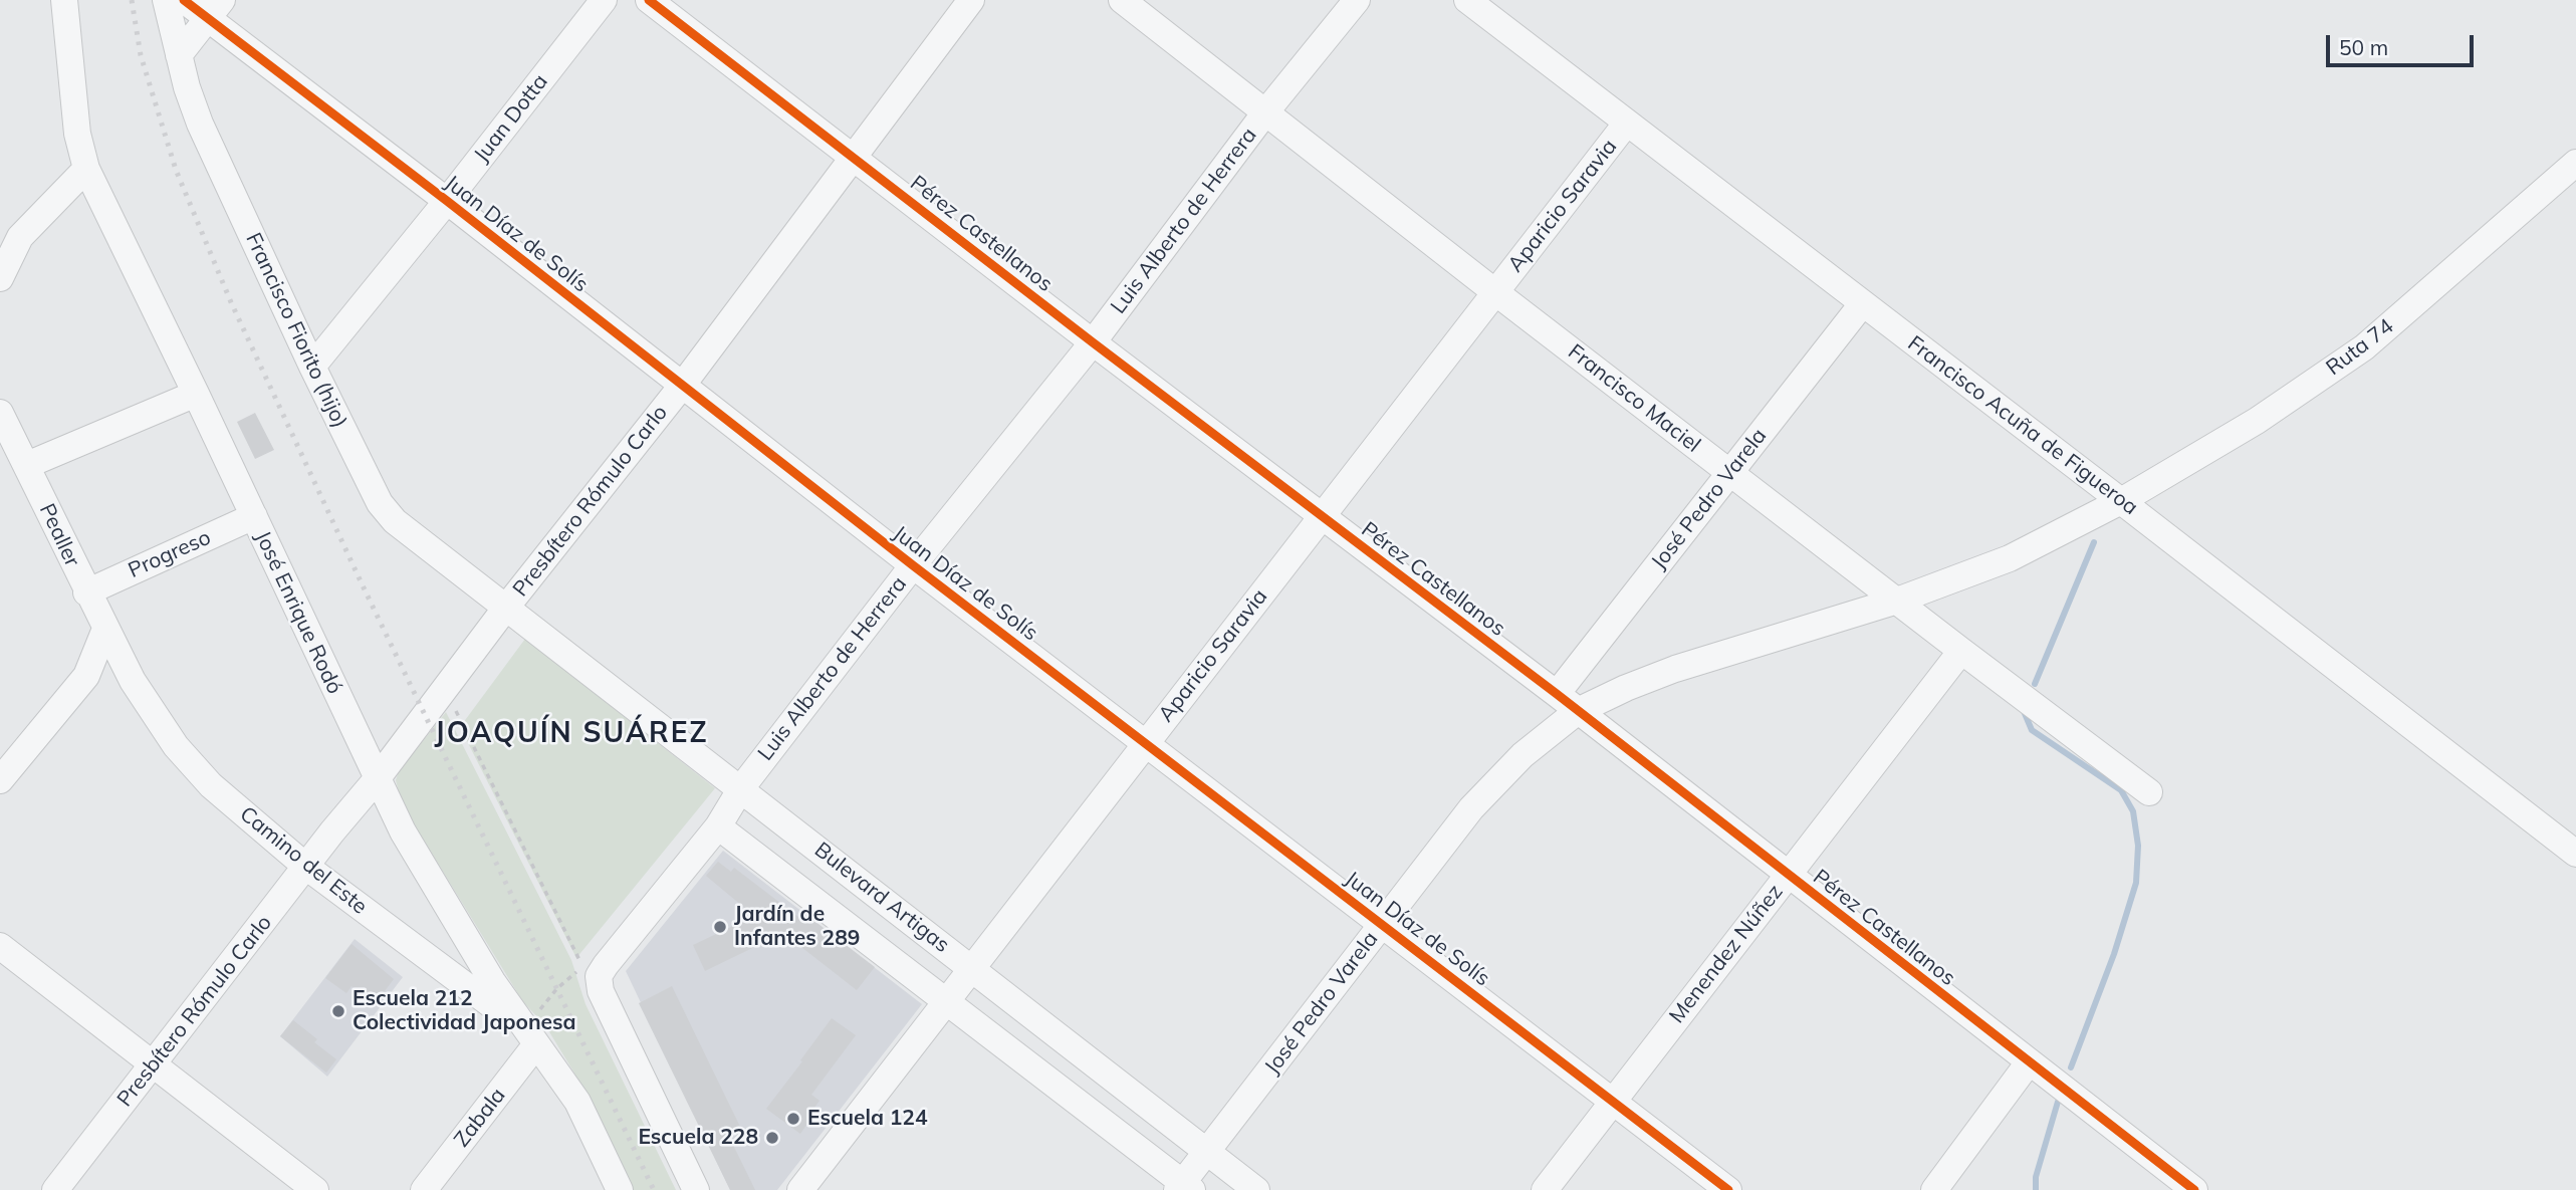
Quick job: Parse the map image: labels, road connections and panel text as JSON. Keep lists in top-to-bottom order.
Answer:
{
  "streets": {
    "street": [
      "Juan Dotta",
      "Aparicio Saravia",
      "Luis Alberto de Herrera",
      "Juan Díaz de Solís",
      "Pérez Castellanos",
      "Francisco Fiorito (hijo)",
      "Ruta 74",
      "Francisco Maciel",
      "Francisco Acuña de Figueroa",
      "José Pedro Varela",
      "Presbítero Rómulo Carlo",
      "Pealler",
      "Progreso",
      "José Enrique Rodó",
      "Camino del Este",
      "Bulevard Artigas",
      "Menendez Núñez",
      "Zabala"
    ]
  },
  "crossings": [
    ["Juan Dotta", "Juan Díaz de Solís"],
    ["Juan Dotta", "Francisco Fiorito (hijo)"],
    ["Aparicio Saravia", "Juan Díaz de Solís"],
    ["Aparicio Saravia", "Pérez Castellanos"],
    ["Aparicio Saravia", "Francisco Maciel"],
    ["Aparicio Saravia", "Francisco Acuña de Figueroa"],
    ["Aparicio Saravia", "Bulevard Artigas"],
    ["Luis Alberto de Herrera", "Juan Díaz de Solís"],
    ["Luis Alberto de Herrera", "Pérez Castellanos"],
    ["Luis Alberto de Herrera", "Francisco Maciel"],
    ["Luis Alberto de Herrera", "Bulevard Artigas"],
    ["Juan Díaz de Solís", "José Pedro Varela"],
    ["Juan Díaz de Solís", "Presbítero Rómulo Carlo"],
    ["Juan Díaz de Solís", "Menendez Núñez"],
    ["Pérez Castellanos", "Ruta 74"],
    ["Pérez Castellanos", "José Pedro Varela"],
    ["Pérez Castellanos", "Presbítero Rómulo Carlo"],
    ["Pérez Castellanos", "Menendez Núñez"],
    ["Francisco Fiorito (hijo)", "Presbítero Rómulo Carlo"],
    ["Francisco Fiorito (hijo)", "Bulevard Artigas"],
    ["Ruta 74", "Francisco Maciel"],
    ["Ruta 74", "Francisco Acuña de Figueroa"],
    ["Ruta 74", "José Pedro Varela"],
    ["Francisco Maciel", "José Pedro Varela"],
    ["Francisco Maciel", "Menendez Núñez"],
    ["Francisco Acuña de Figueroa", "José Pedro Varela"],
    ["José Pedro Varela", "Bulevard Artigas"],
    ["Presbítero Rómulo Carlo", "José Enrique Rodó"],
    ["Presbítero Rómulo Carlo", "Camino del Este"],
    ["Presbítero Rómulo Carlo", "Bulevard Artigas"],
    ["Pealler", "Progreso"],
    ["Pealler", "Camino del Este"],
    ["Progreso", "José Enrique Rodó"],
    ["José Enrique Rodó", "Camino del Este"],
    ["José Enrique Rodó", "Zabala"],
    ["Camino del Este", "Zabala"]
  ],
  "districts": ["JOAQUÍN SUÁREZ"],
  "places": [
    "Jardín de Infantes 289",
    "Escuela 212 Colectividad Japonesa",
    "Escuela 124",
    "Escuela 228"
  ],
  "scale_bar": "50 m"
}
